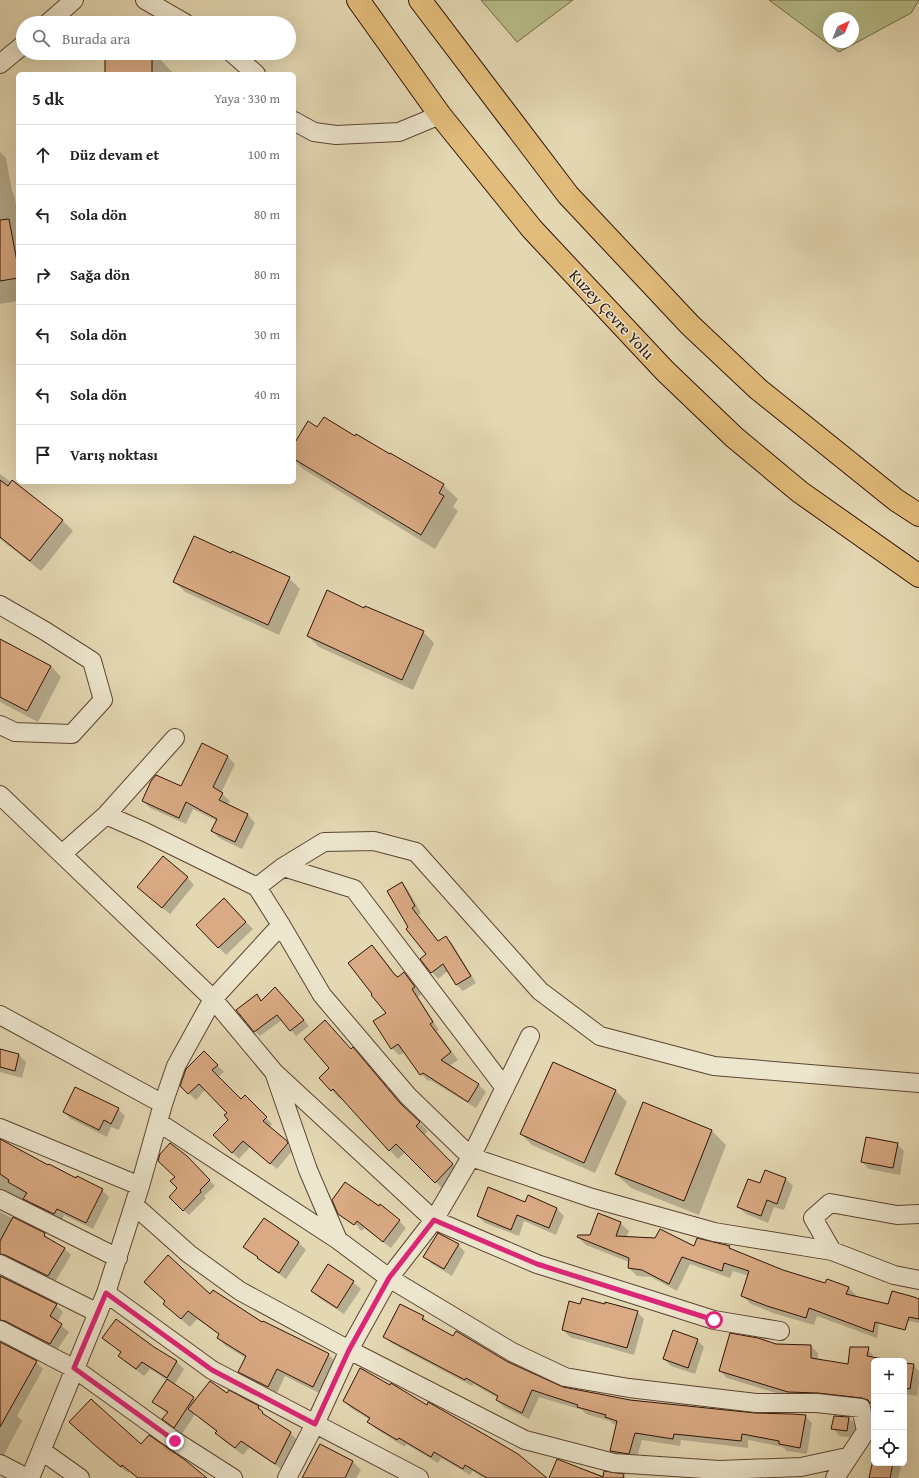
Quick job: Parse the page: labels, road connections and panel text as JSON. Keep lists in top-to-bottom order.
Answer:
{
  "streets": {
    "main road": ["Kuzey Çevre Yolu"]
  },
  "north": "top right",
  "page": {
    "search": "Burada ara",
    "heading": ["5 dk", "Yaya · 330 m"],
    "list": [
      ["Düz devam et", "100 m"],
      ["Sola dön", "80 m"],
      ["Sağa dön", "80 m"],
      ["Sola dön", "30 m"],
      ["Sola dön", "40 m"],
      "Varış noktası"
    ],
    "map_buttons": ["+", "−"]
  }
}
